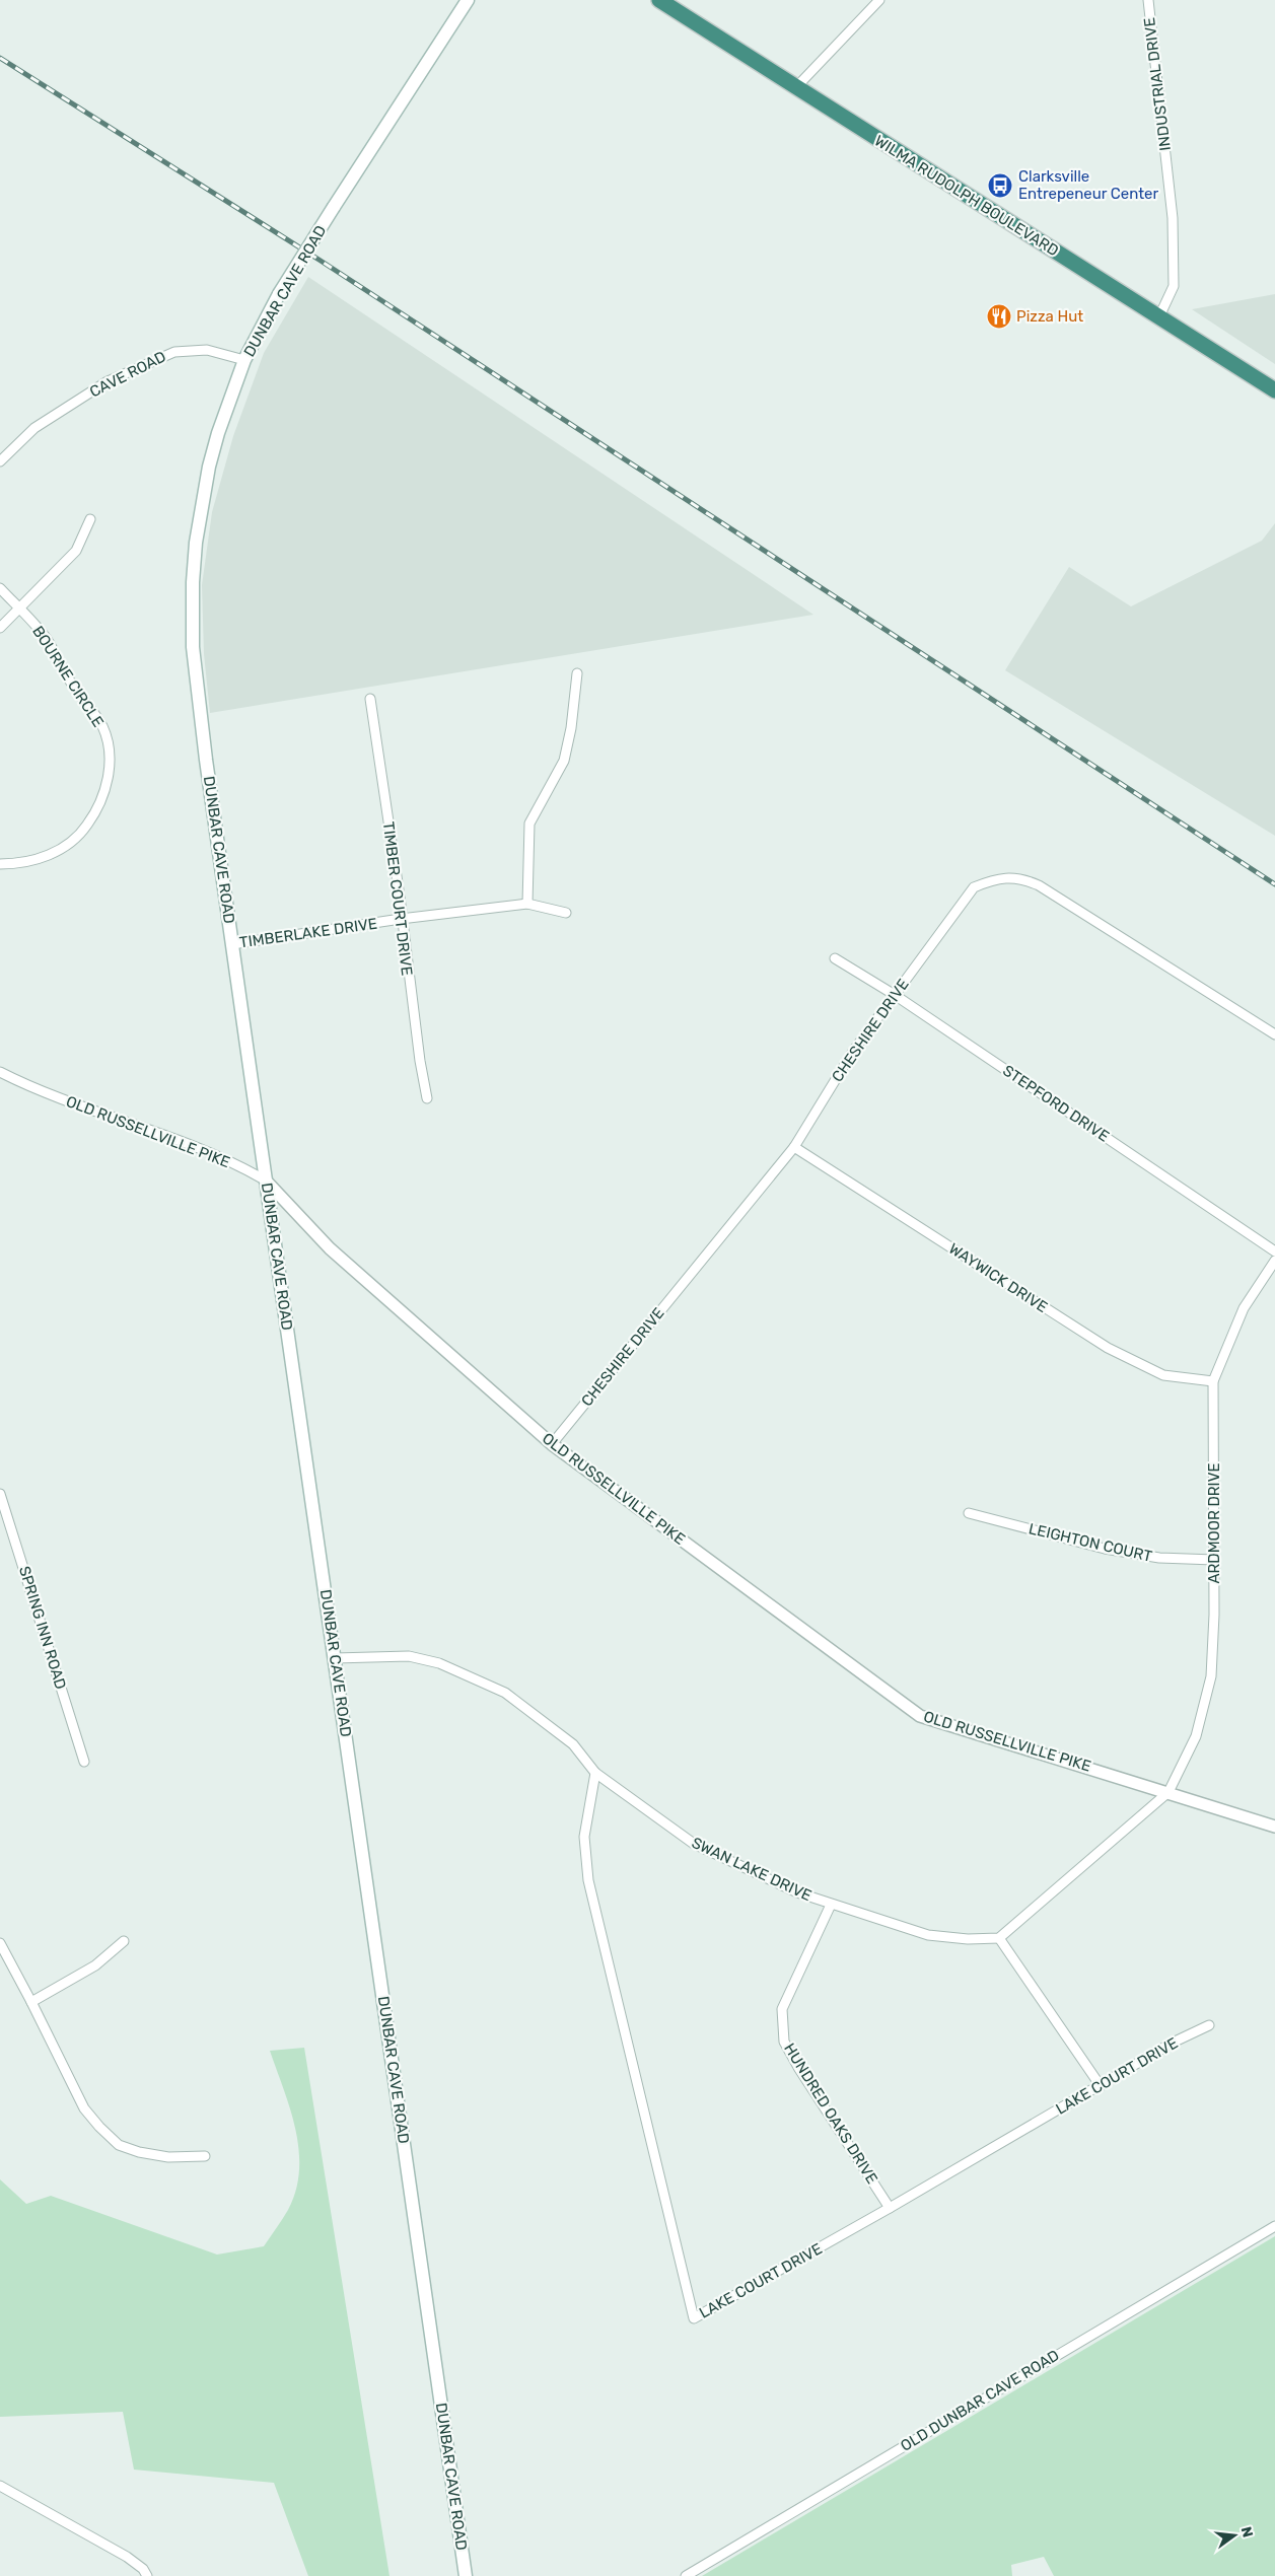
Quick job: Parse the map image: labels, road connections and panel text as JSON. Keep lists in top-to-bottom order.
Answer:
{
  "streets": {
    "highway": ["WILMA RUDOLPH BOULEVARD"],
    "main road": ["DUNBAR CAVE ROAD"],
    "street": [
      "INDUSTRIAL DRIVE",
      "CAVE ROAD",
      "BOURNE CIRCLE",
      "TIMBER COURT DRIVE",
      "TIMBERLAKE DRIVE",
      "CHESHIRE DRIVE",
      "STEPFORD DRIVE",
      "OLD RUSSELLVILLE PIKE",
      "WAYWICK DRIVE",
      "ARDMOOR DRIVE",
      "LEIGHTON COURT",
      "SPRING INN ROAD",
      "SWAN LAKE DRIVE",
      "LAKE COURT DRIVE",
      "HUNDRED OAKS DRIVE",
      "OLD DUNBAR CAVE ROAD"
    ]
  },
  "crossings": [
    ["INDUSTRIAL DRIVE", "WILMA RUDOLPH BOULEVARD"],
    ["DUNBAR CAVE ROAD", "CAVE ROAD"],
    ["DUNBAR CAVE ROAD", "TIMBERLAKE DRIVE"],
    ["DUNBAR CAVE ROAD", "OLD RUSSELLVILLE PIKE"],
    ["DUNBAR CAVE ROAD", "SWAN LAKE DRIVE"],
    ["TIMBER COURT DRIVE", "TIMBERLAKE DRIVE"],
    ["CHESHIRE DRIVE", "STEPFORD DRIVE"],
    ["CHESHIRE DRIVE", "OLD RUSSELLVILLE PIKE"],
    ["CHESHIRE DRIVE", "WAYWICK DRIVE"],
    ["OLD RUSSELLVILLE PIKE", "ARDMOOR DRIVE"],
    ["WAYWICK DRIVE", "ARDMOOR DRIVE"],
    ["ARDMOOR DRIVE", "LEIGHTON COURT"],
    ["SWAN LAKE DRIVE", "LAKE COURT DRIVE"],
    ["SWAN LAKE DRIVE", "HUNDRED OAKS DRIVE"],
    ["LAKE COURT DRIVE", "HUNDRED OAKS DRIVE"]
  ],
  "places": {
    "bus stop": ["Clarksville Entrepeneur Center"],
    "restaurant": ["Pizza Hut"]
  },
  "north": "right"
}
